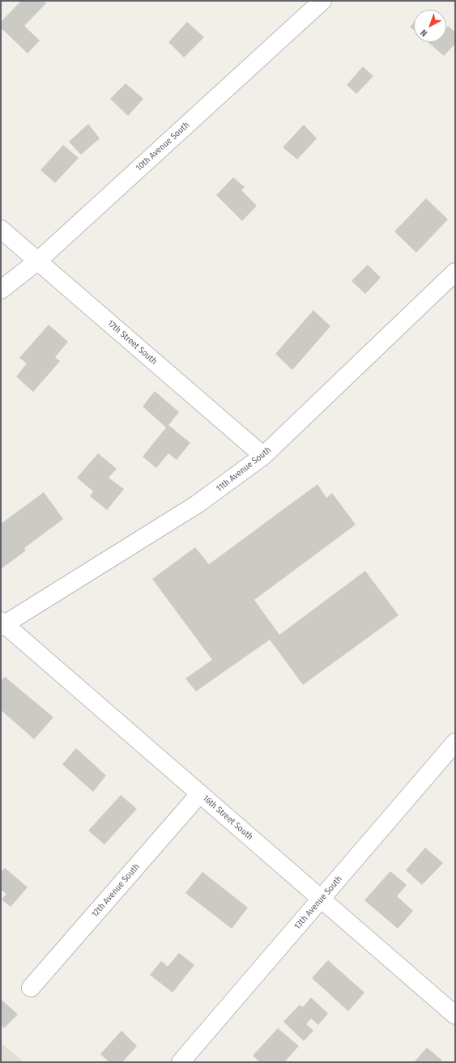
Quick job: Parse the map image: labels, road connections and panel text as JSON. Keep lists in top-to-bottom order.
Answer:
{
  "streets": {
    "street": [
      "10th Avenue South",
      "17th Street South",
      "11th Avenue South",
      "16th Street South",
      "12th Avenue South",
      "13th Avenue South"
    ]
  },
  "crossings": [
    ["10th Avenue South", "17th Street South"],
    ["17th Street South", "11th Avenue South"],
    ["11th Avenue South", "16th Street South"],
    ["16th Street South", "12th Avenue South"],
    ["16th Street South", "13th Avenue South"]
  ],
  "north": "bottom left"
}
